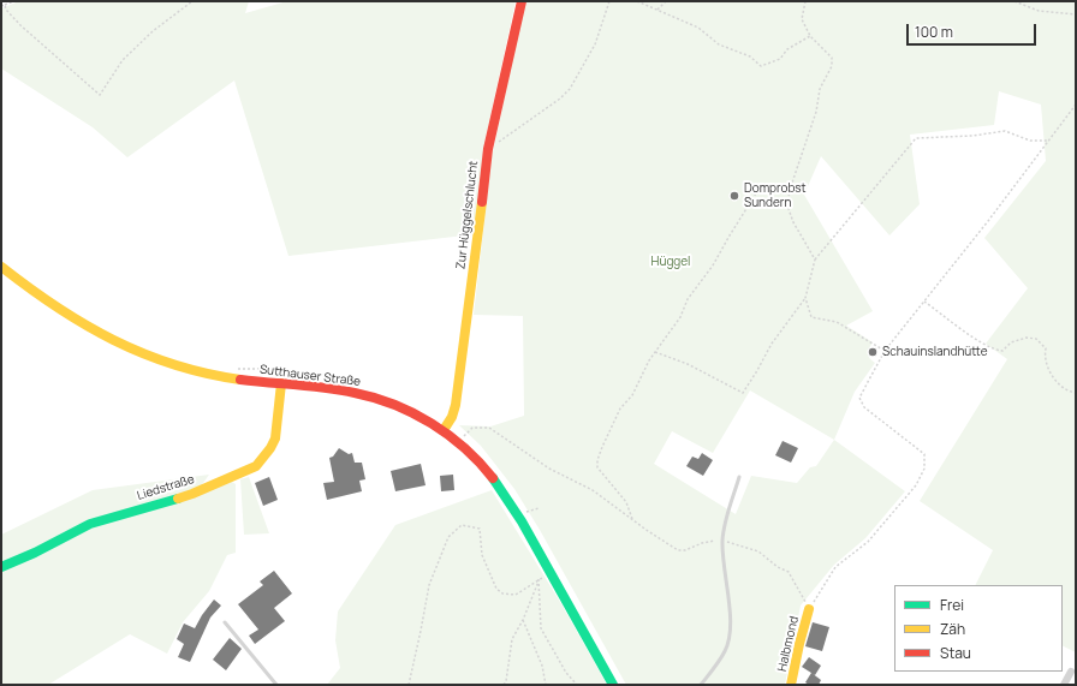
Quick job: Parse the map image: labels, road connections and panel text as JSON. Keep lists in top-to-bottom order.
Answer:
{
  "streets": {
    "street": [
      "Zur Hüggelschlucht",
      "Sutthauser Straße",
      "Liedstraße",
      "Halbmond"
    ]
  },
  "crossings": [
    ["Zur Hüggelschlucht", "Sutthauser Straße"],
    ["Sutthauser Straße", "Liedstraße"]
  ],
  "parks": ["Hüggel"],
  "places": ["Domprobst Sundern", "Schauinslandhütte"],
  "legend": ["Frei", "Zäh", "Stau"],
  "scale_bar": "100 m"
}
